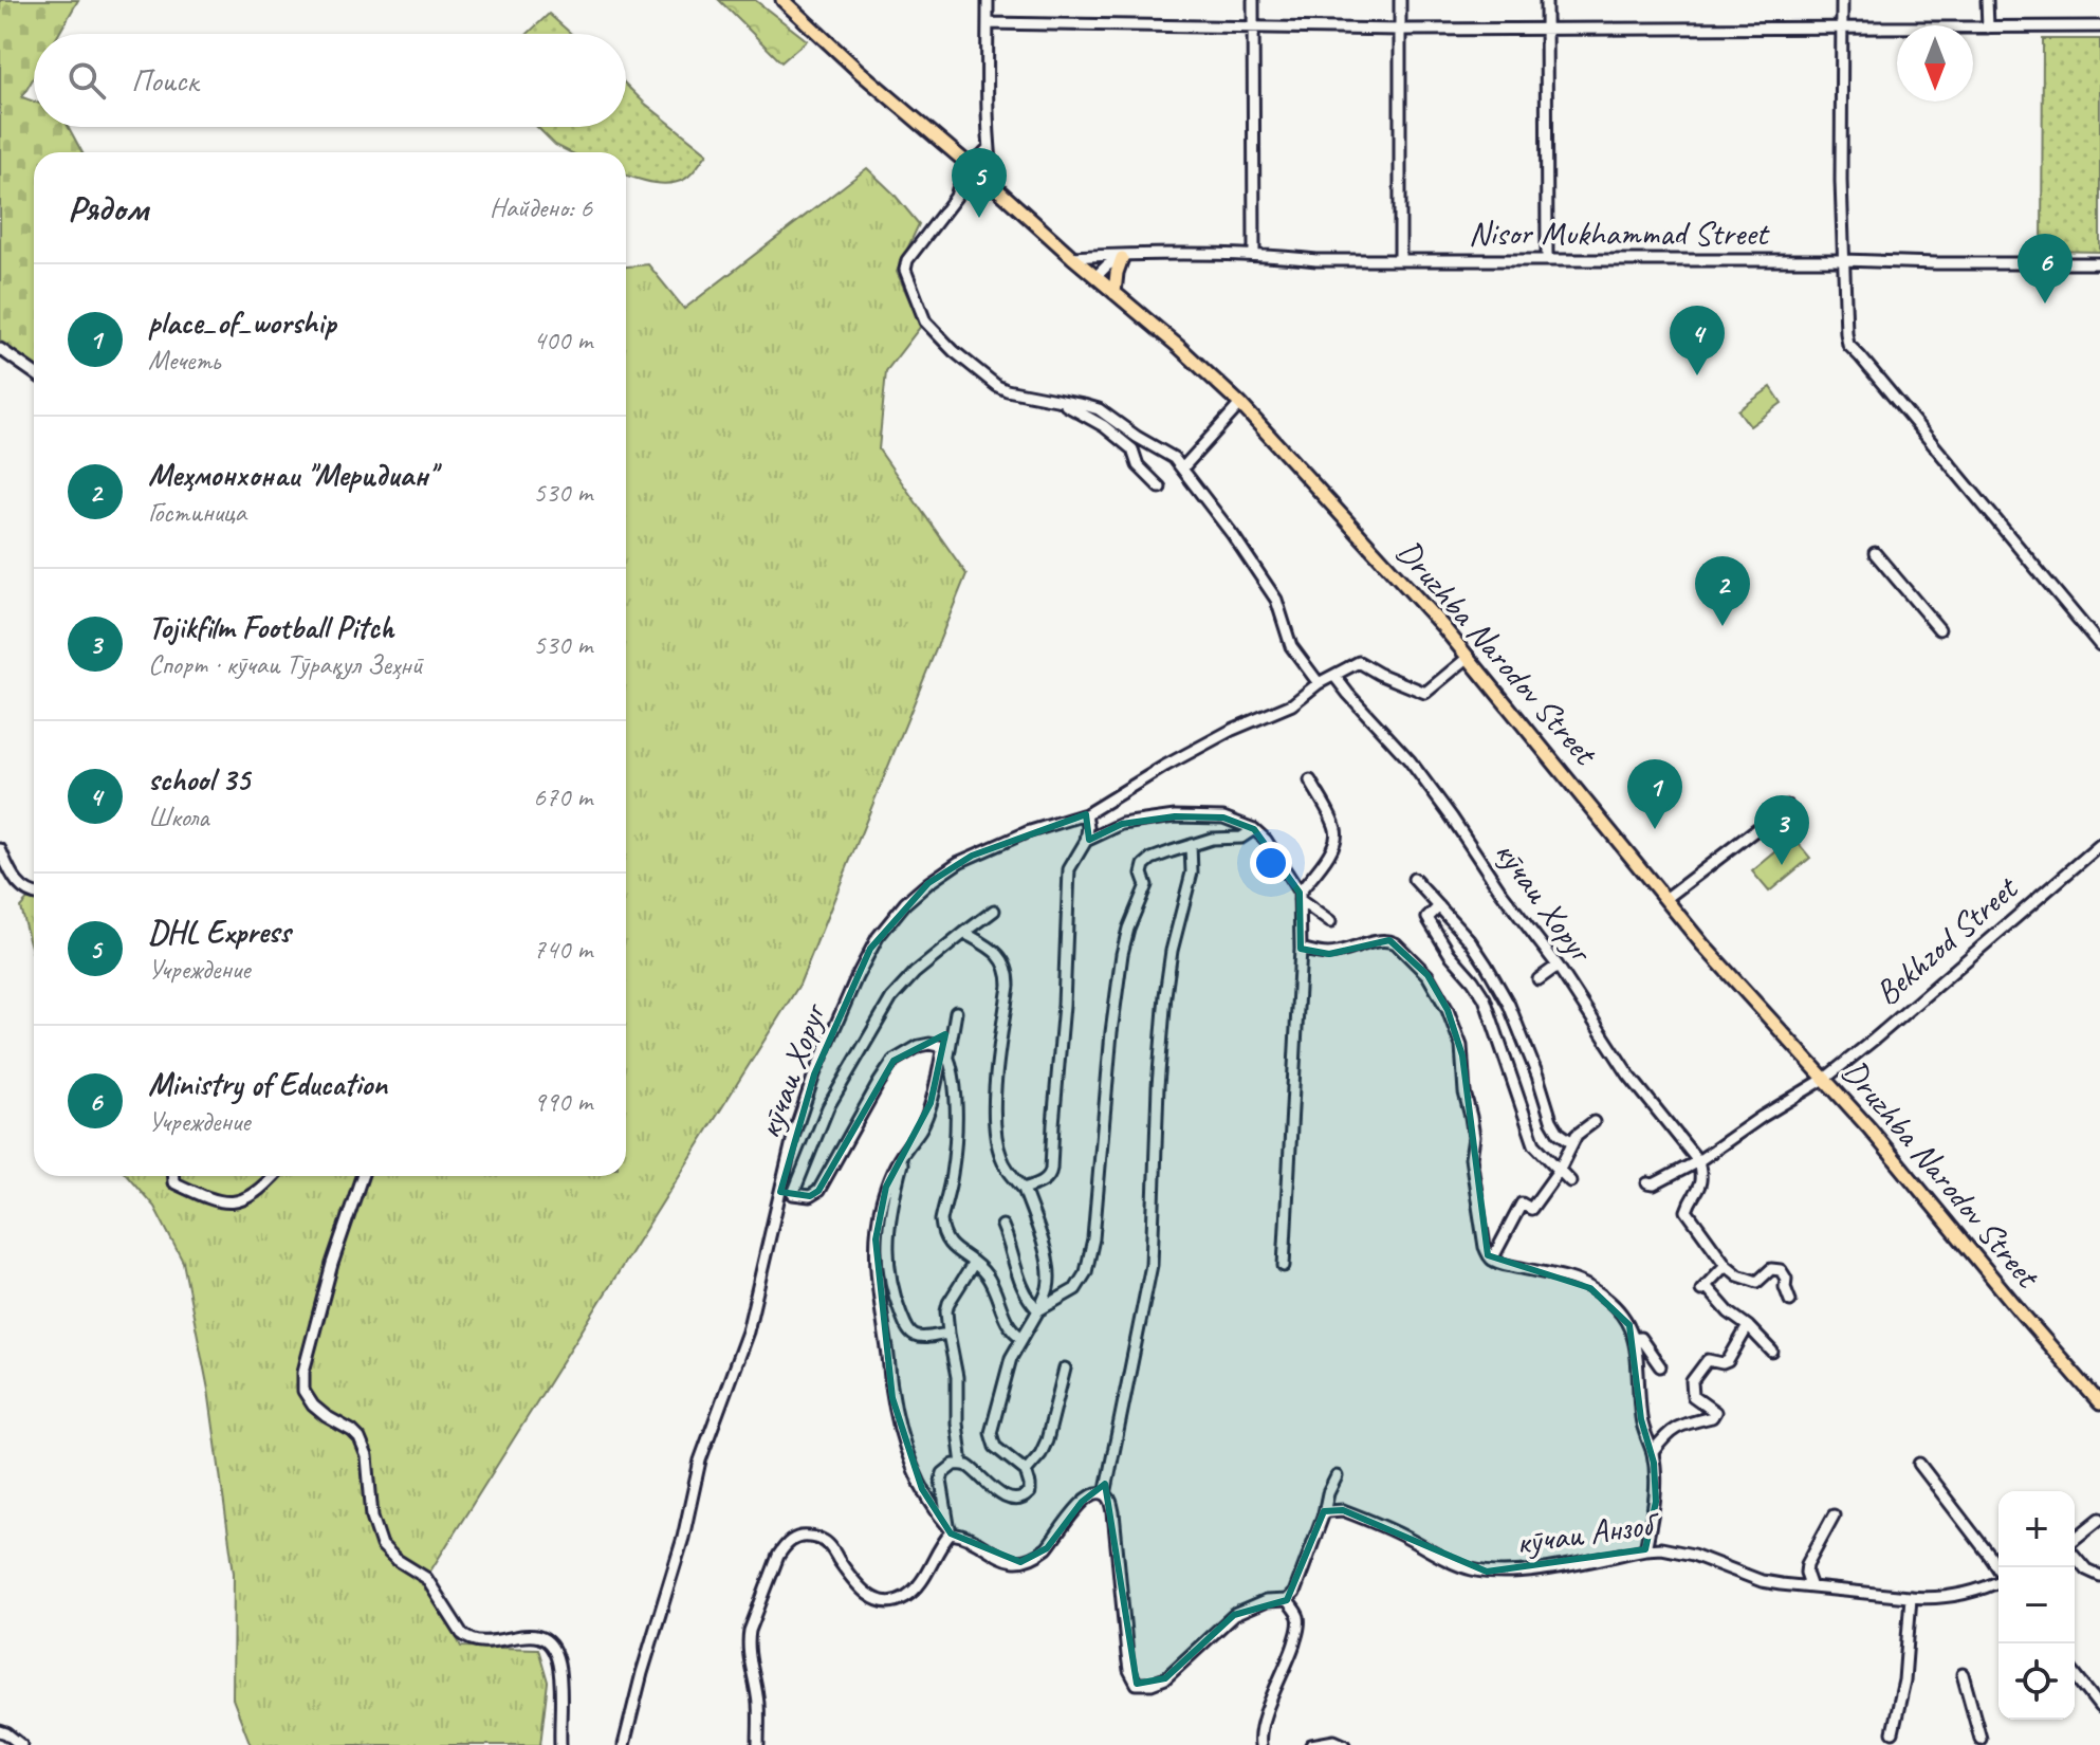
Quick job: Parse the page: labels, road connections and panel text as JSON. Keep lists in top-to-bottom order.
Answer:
{
  "streets": {
    "main road": ["Druzhba Narodov Street"],
    "street": [
      "Nisor Mukhammad Street",
      "кӯчаи Хоруг",
      "Bekhzod Street",
      "кӯчаи Анзоб"
    ]
  },
  "crossings": [
    ["Nisor Mukhammad Street", "Druzhba Narodov Street"],
    ["Druzhba Narodov Street", "кӯчаи Хоруг"],
    ["Druzhba Narodov Street", "Bekhzod Street"],
    ["кӯчаи Хоруг", "Bekhzod Street"]
  ],
  "north": "bottom",
  "page": {
    "search": "Поиск",
    "pins": [
      "5",
      "6",
      "4",
      "2",
      "1",
      "3"
    ],
    "heading": ["Рядом", "Найдено: 6"],
    "list": [
      {
        "mark": "1",
        "name": "place_of_worship",
        "note": "Мечеть",
        "value": "400 m"
      },
      {
        "mark": "2",
        "name": "Меҳмонхонаи \"Меридиан\"",
        "note": "Гостиница",
        "value": "530 m"
      },
      {
        "mark": "3",
        "name": "Tojikfilm Football Pitch",
        "note": "Спорт · кӯчаи Тӯрақул Зеҳнӣ",
        "value": "530 m"
      },
      {
        "mark": "4",
        "name": "school 35",
        "note": "Школа",
        "value": "670 m"
      },
      {
        "mark": "5",
        "name": "DHL Express",
        "note": "Учреждение",
        "value": "740 m"
      },
      {
        "mark": "6",
        "name": "Ministry of Education",
        "note": "Учреждение",
        "value": "990 m"
      }
    ],
    "map_buttons": ["+", "−"]
  }
}
